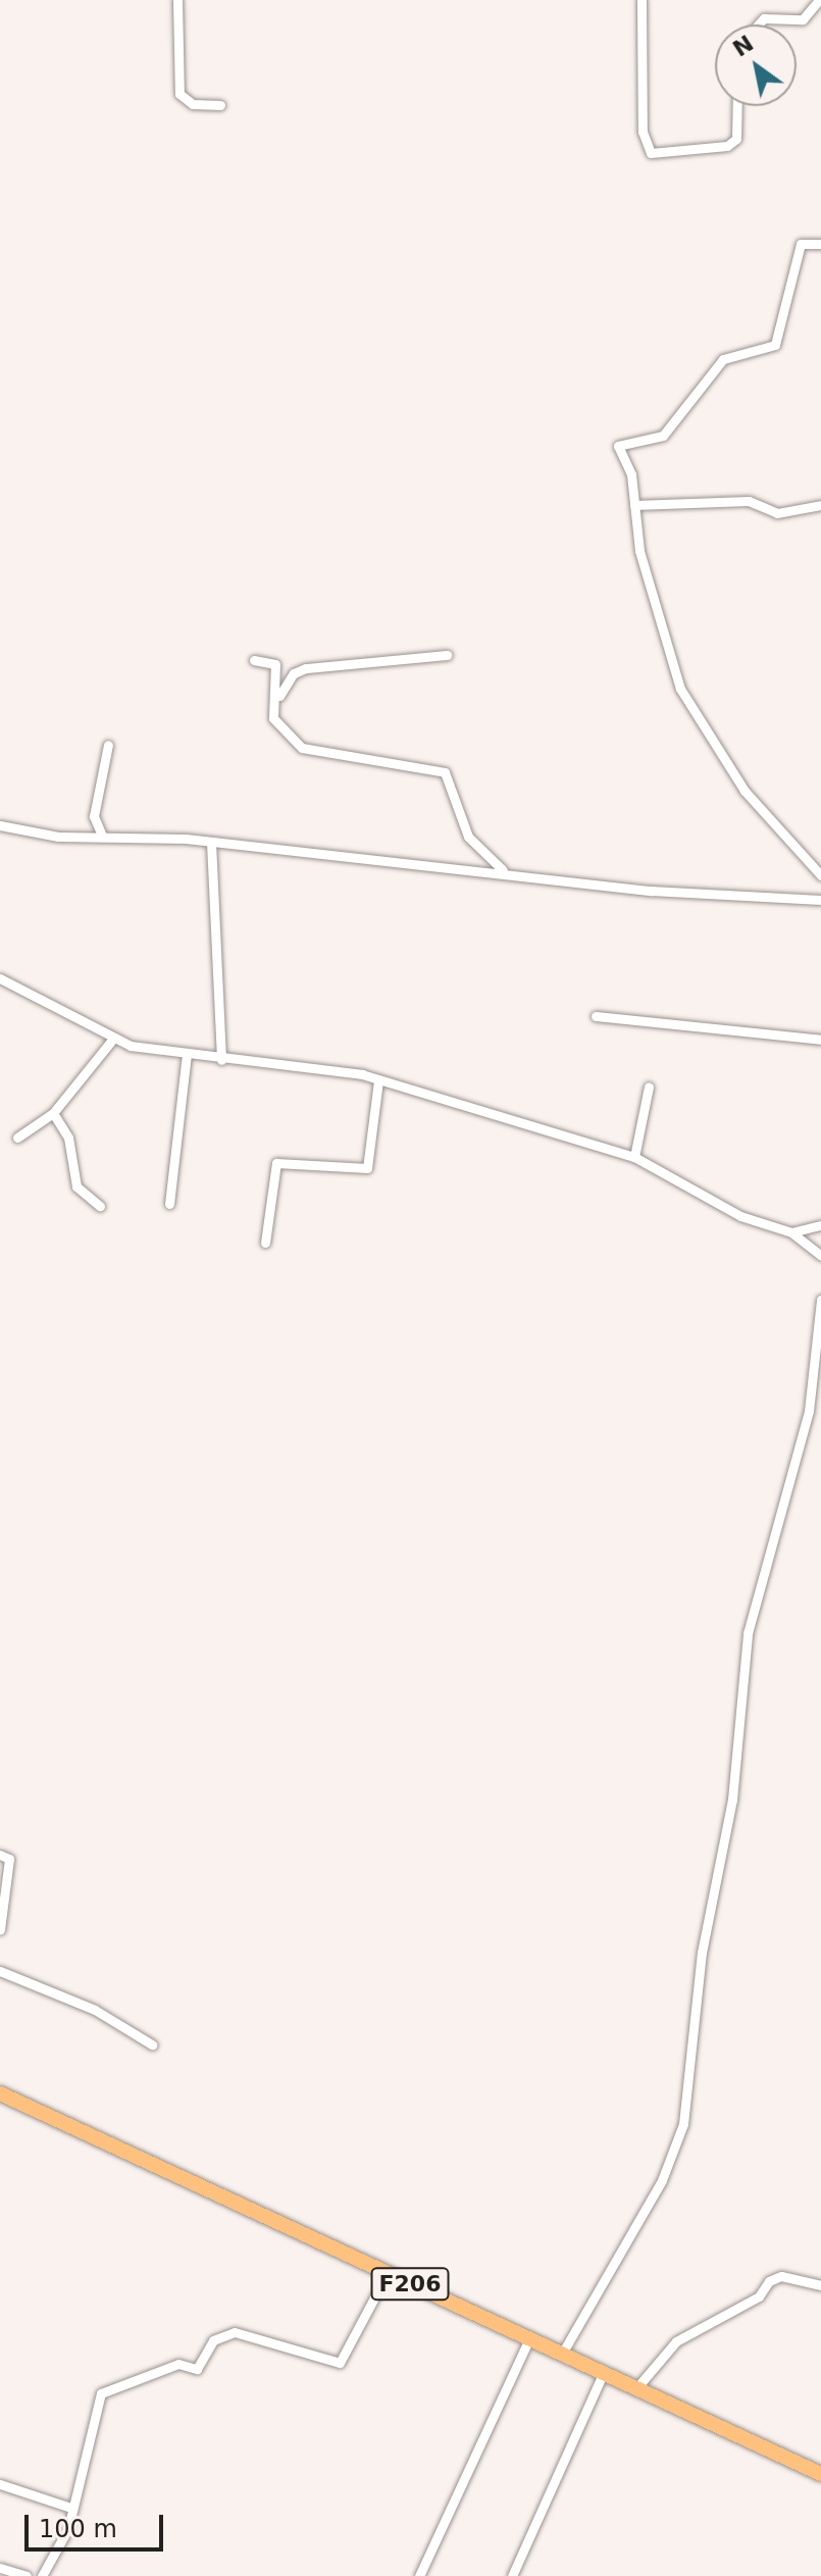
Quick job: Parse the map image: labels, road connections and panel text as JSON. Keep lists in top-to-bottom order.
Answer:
{
  "streets": {
    "main road": ["F206"]
  },
  "scale_bar": "100 m",
  "north": "top left"
}
